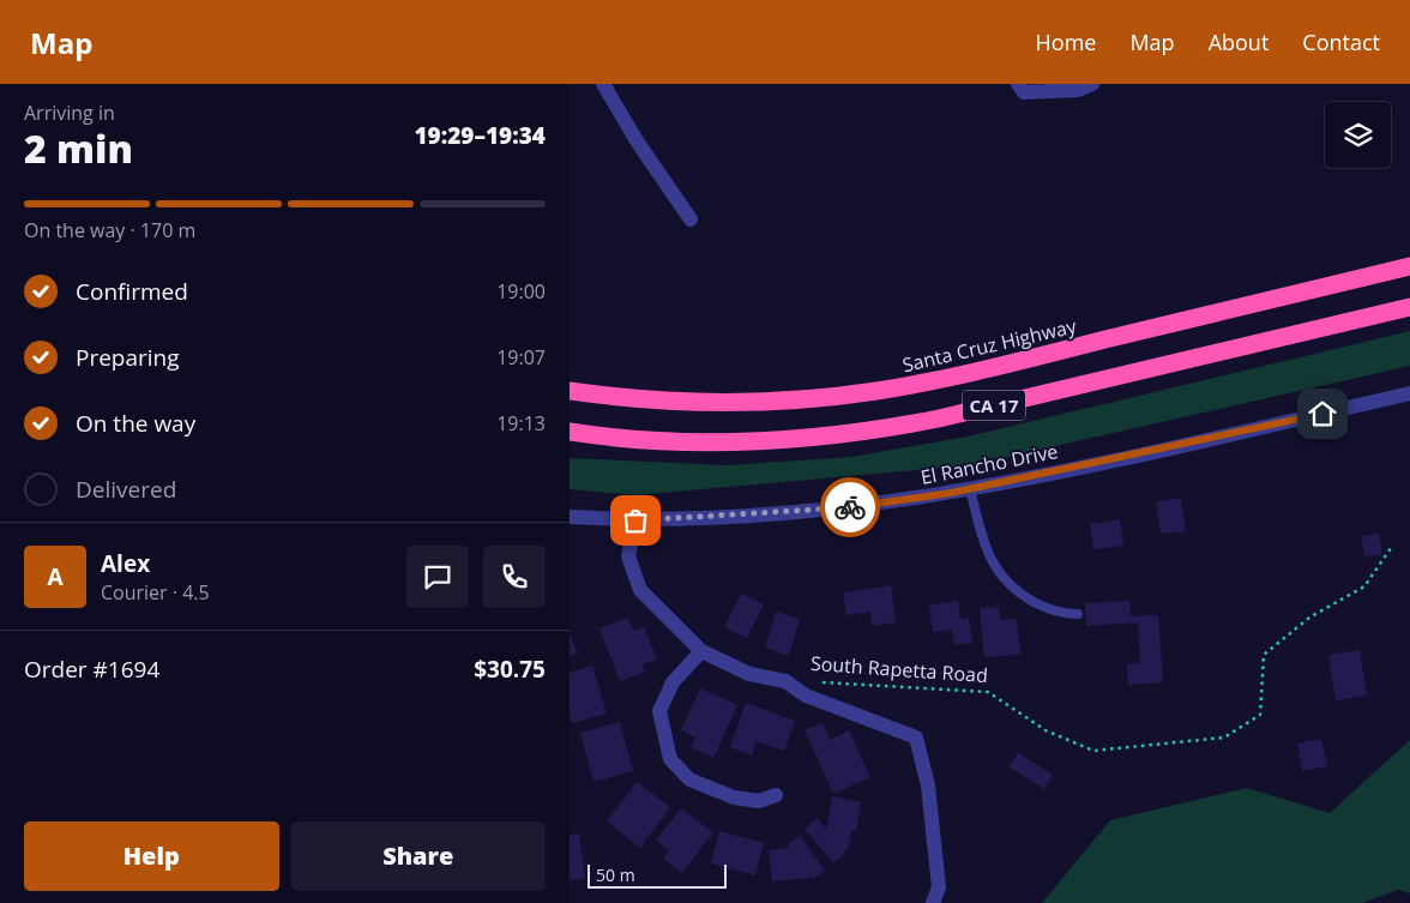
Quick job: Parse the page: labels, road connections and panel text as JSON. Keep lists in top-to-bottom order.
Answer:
{
  "streets": {
    "highway": ["Santa Cruz Highway", "CA 17"],
    "street": ["El Rancho Drive", "South Rapetta Road"]
  },
  "crossings": [
    ["El Rancho Drive", "South Rapetta Road"]
  ],
  "scale_bar": "50 m",
  "page": {
    "header": "Map",
    "nav": [
      "Home",
      "Map",
      "About",
      "Contact"
    ],
    "heading": ["2 min", "Arriving in", "19:29–19:34"],
    "panel": [
      "Alex",
      "Courier · 4.5",
      "Order #1694",
      "$30.75"
    ],
    "bar": "On the way · 170 m",
    "list": [
      ["Confirmed", "19:00"],
      ["Preparing", "19:07"],
      ["On the way", "19:13"],
      "Delivered"
    ],
    "round": "A",
    "buttons": ["Help", "Share"],
    "scale": "50 m"
  }
}
